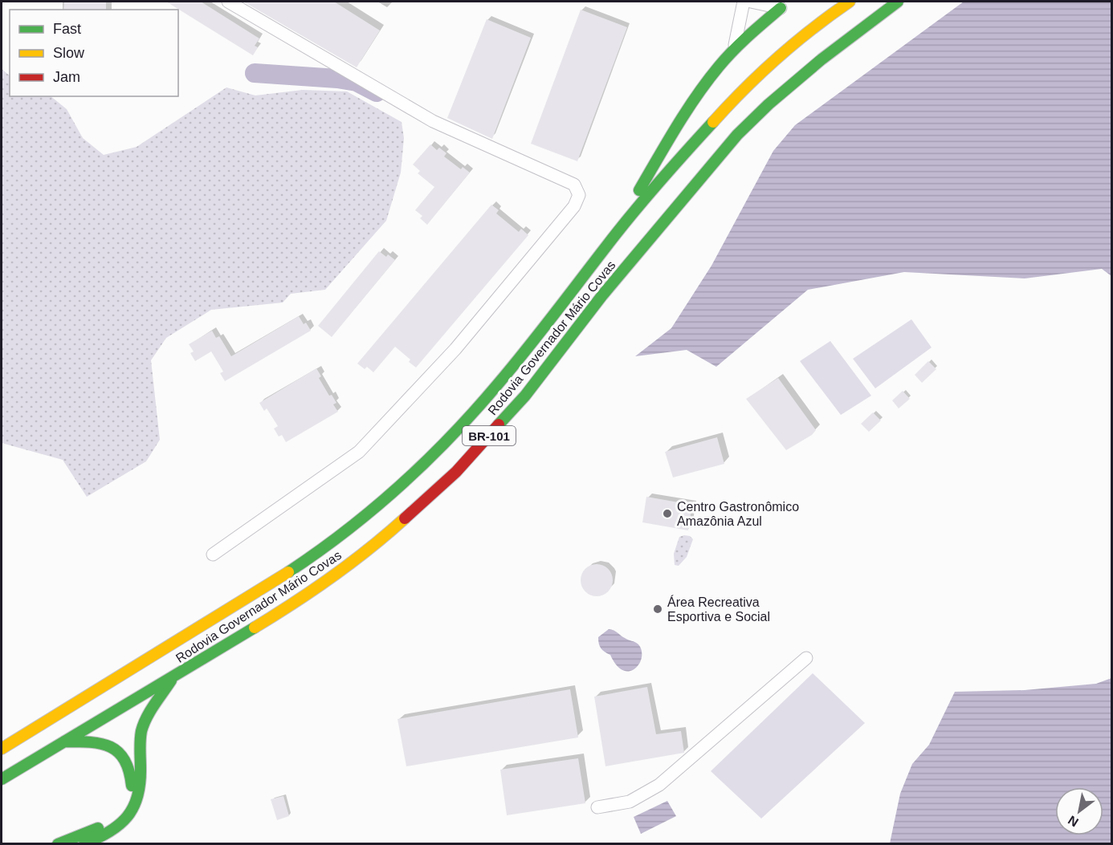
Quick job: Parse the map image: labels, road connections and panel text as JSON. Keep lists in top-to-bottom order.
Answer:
{
  "streets": {
    "highway": ["Rodovia Governador Mário Covas", "BR-101"]
  },
  "places": ["Centro Gastronômico Amazônia Azul", "Área Recreativa Esportiva e Social"],
  "legend": ["Fast", "Slow", "Jam"],
  "north": "bottom left"
}
